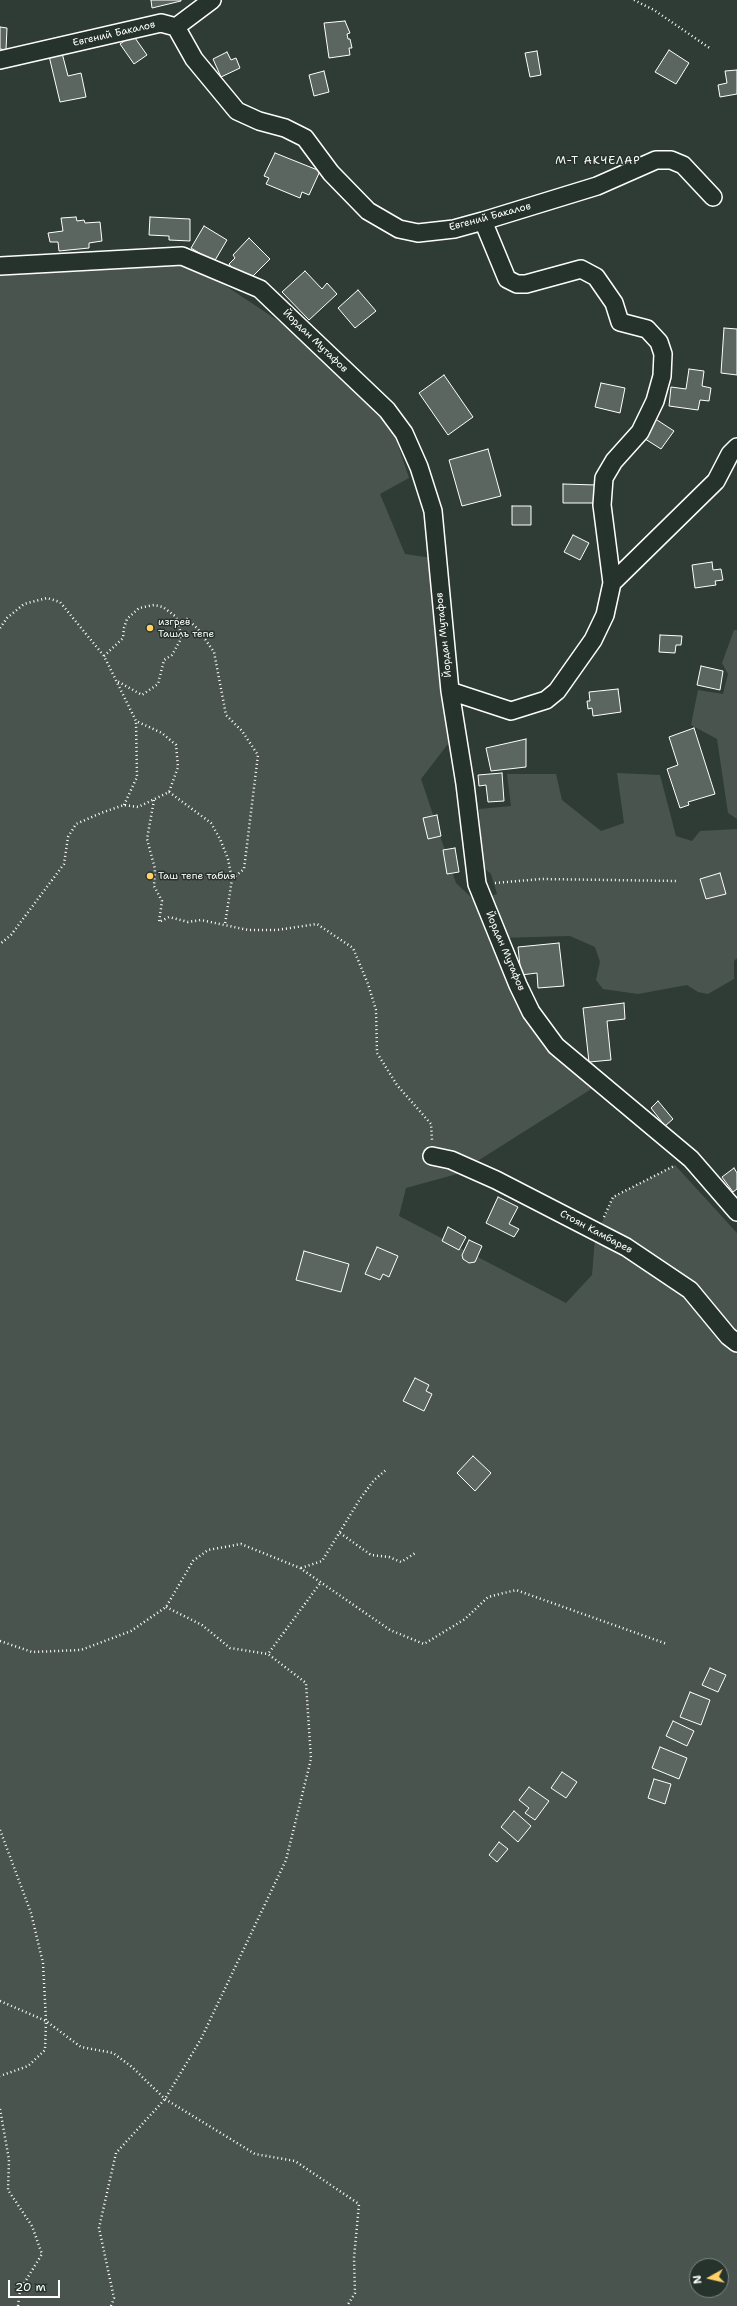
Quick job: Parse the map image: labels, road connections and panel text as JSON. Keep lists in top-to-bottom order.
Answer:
{
  "streets": {
    "street": ["Евгений Бакалов", "Йордан Мутафов", "Стоян Камбарев"]
  },
  "districts": ["М-Т АКЧЕЛАР"],
  "places": ["изгрев Ташлъ тепе", "Таш тепе табия"],
  "scale_bar": "20 m",
  "north": "left"
}
